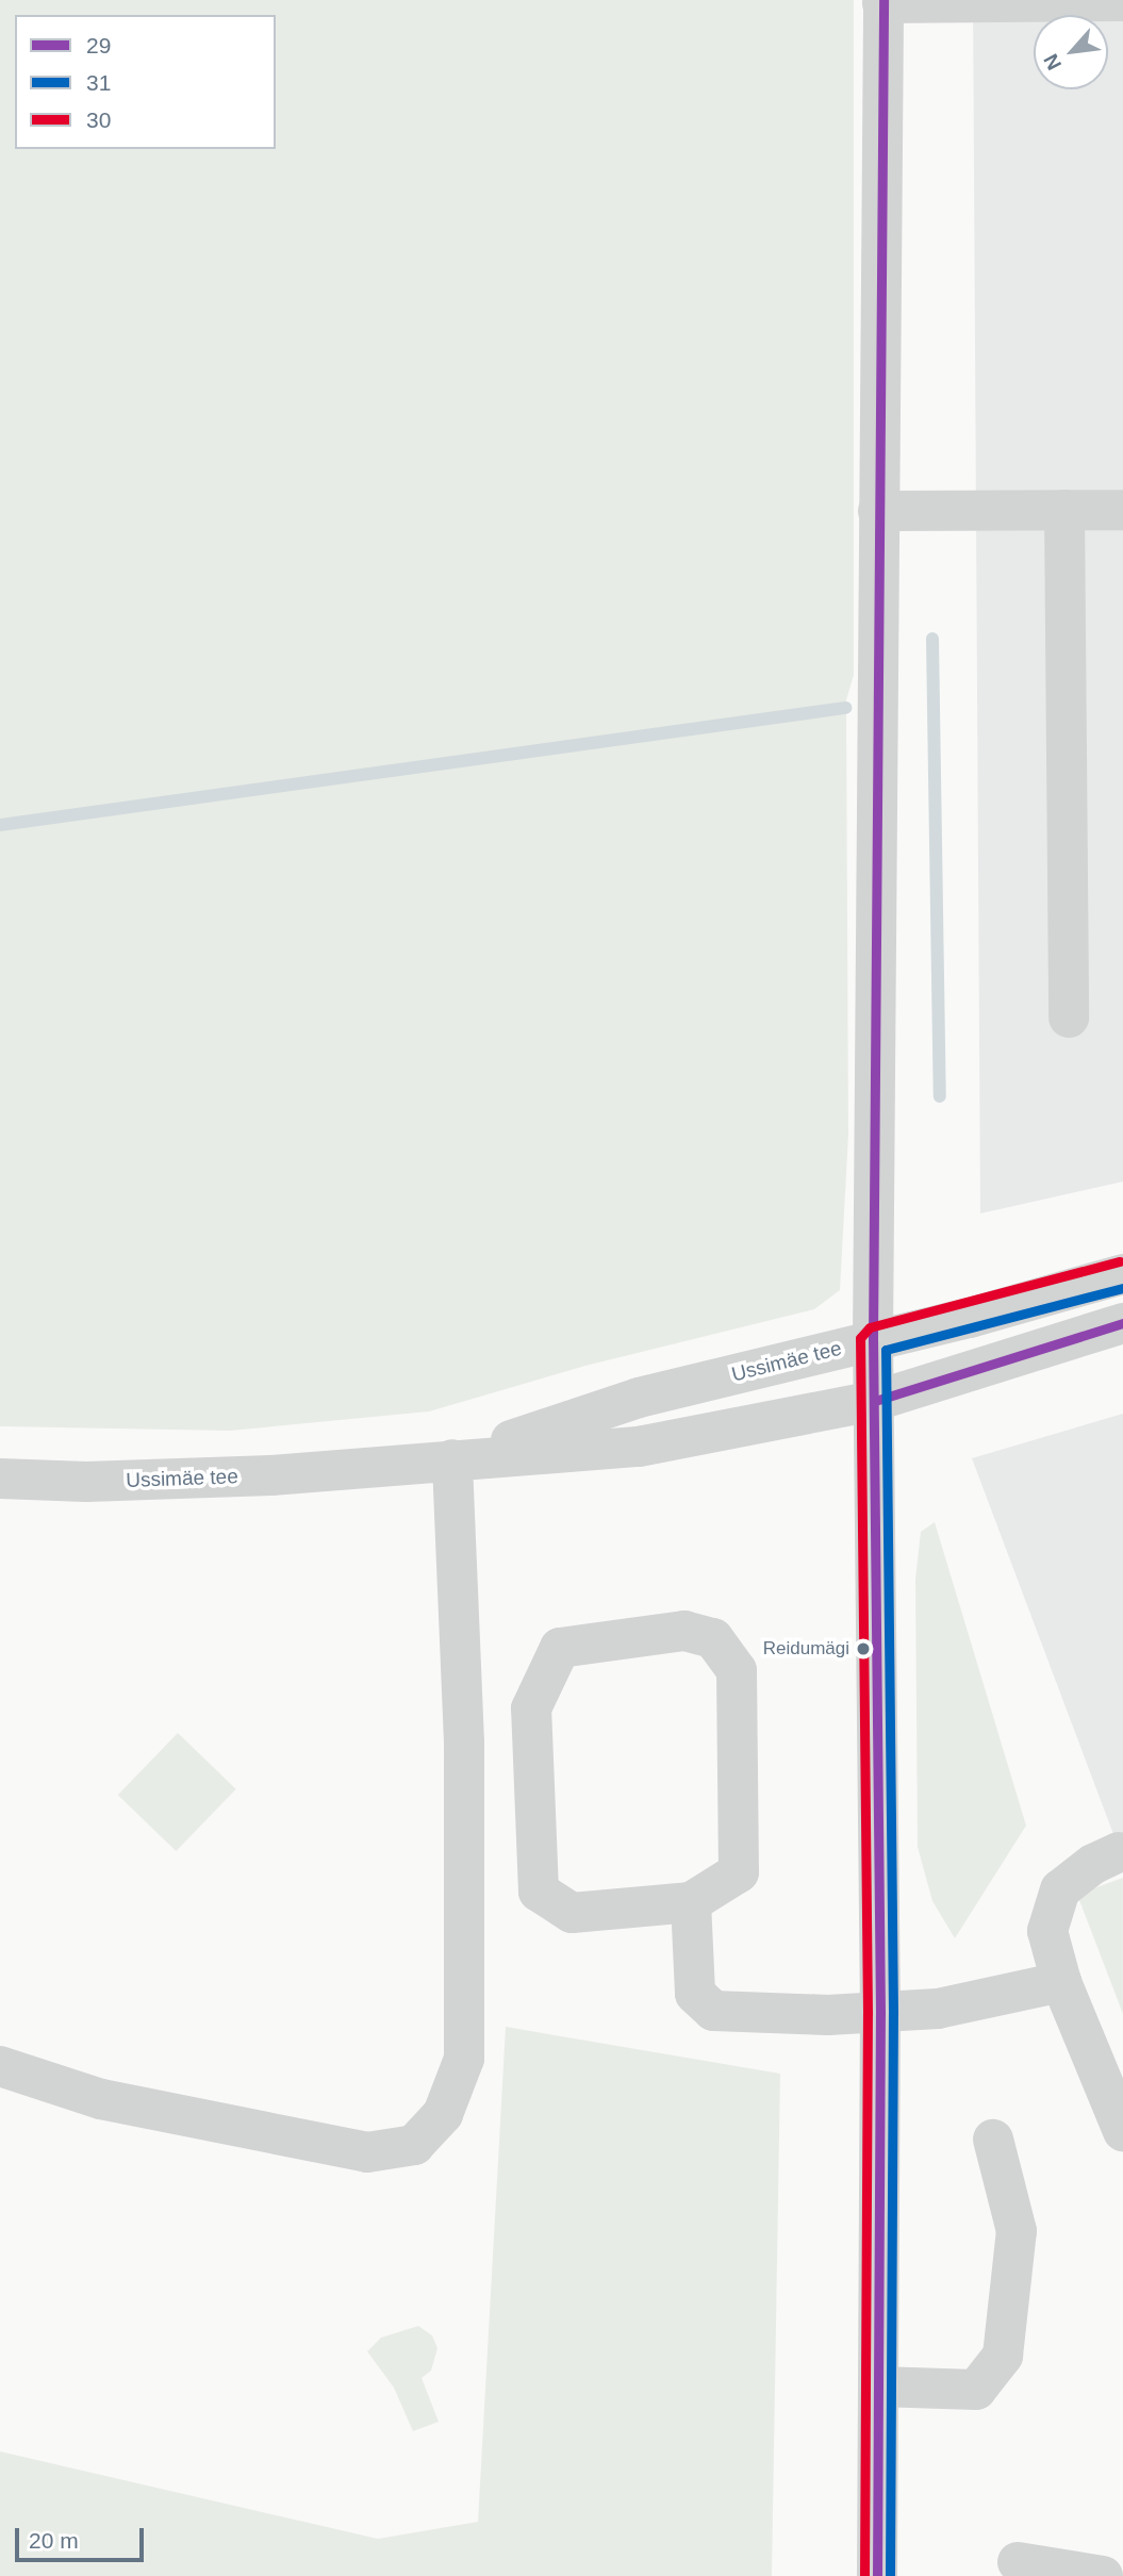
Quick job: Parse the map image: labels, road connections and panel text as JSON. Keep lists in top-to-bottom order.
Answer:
{
  "streets": {
    "street": ["Ussimäe tee"]
  },
  "places": ["Reidumägi"],
  "lines": ["transit line 29", "transit line 30", "transit line 31"],
  "legend": ["29", "31", "30"],
  "scale_bar": "20 m",
  "north": "bottom left"
}
